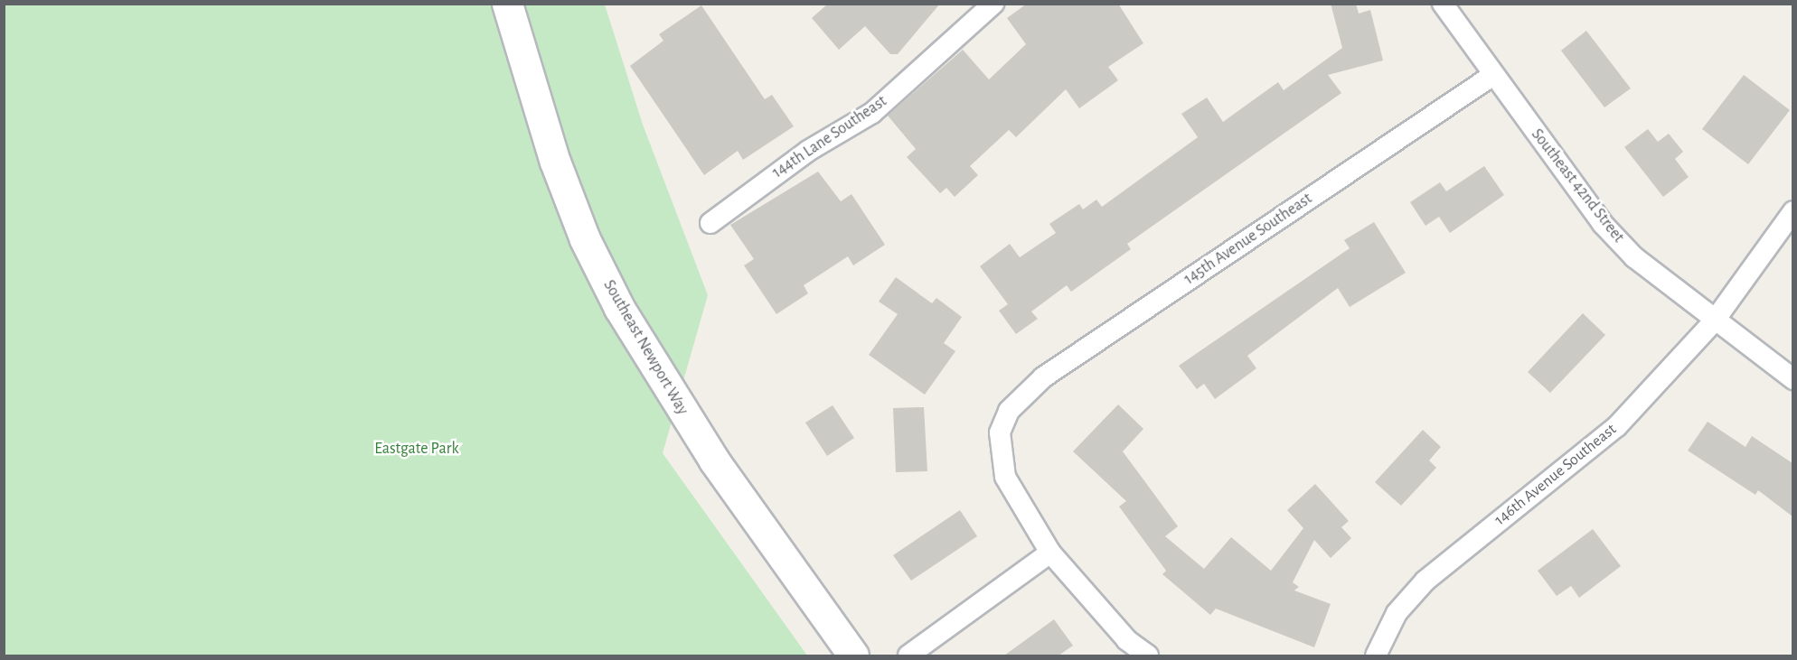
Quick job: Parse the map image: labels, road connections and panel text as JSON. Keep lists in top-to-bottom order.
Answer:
{
  "streets": {
    "main road": ["Southeast Newport Way"],
    "street": [
      "144th Lane Southeast",
      "Southeast 42nd Street",
      "145th Avenue Southeast",
      "146th Avenue Southeast"
    ]
  },
  "crossings": [
    ["Southeast 42nd Street", "145th Avenue Southeast"],
    ["Southeast 42nd Street", "146th Avenue Southeast"]
  ],
  "parks": ["Eastgate Park"]
}
